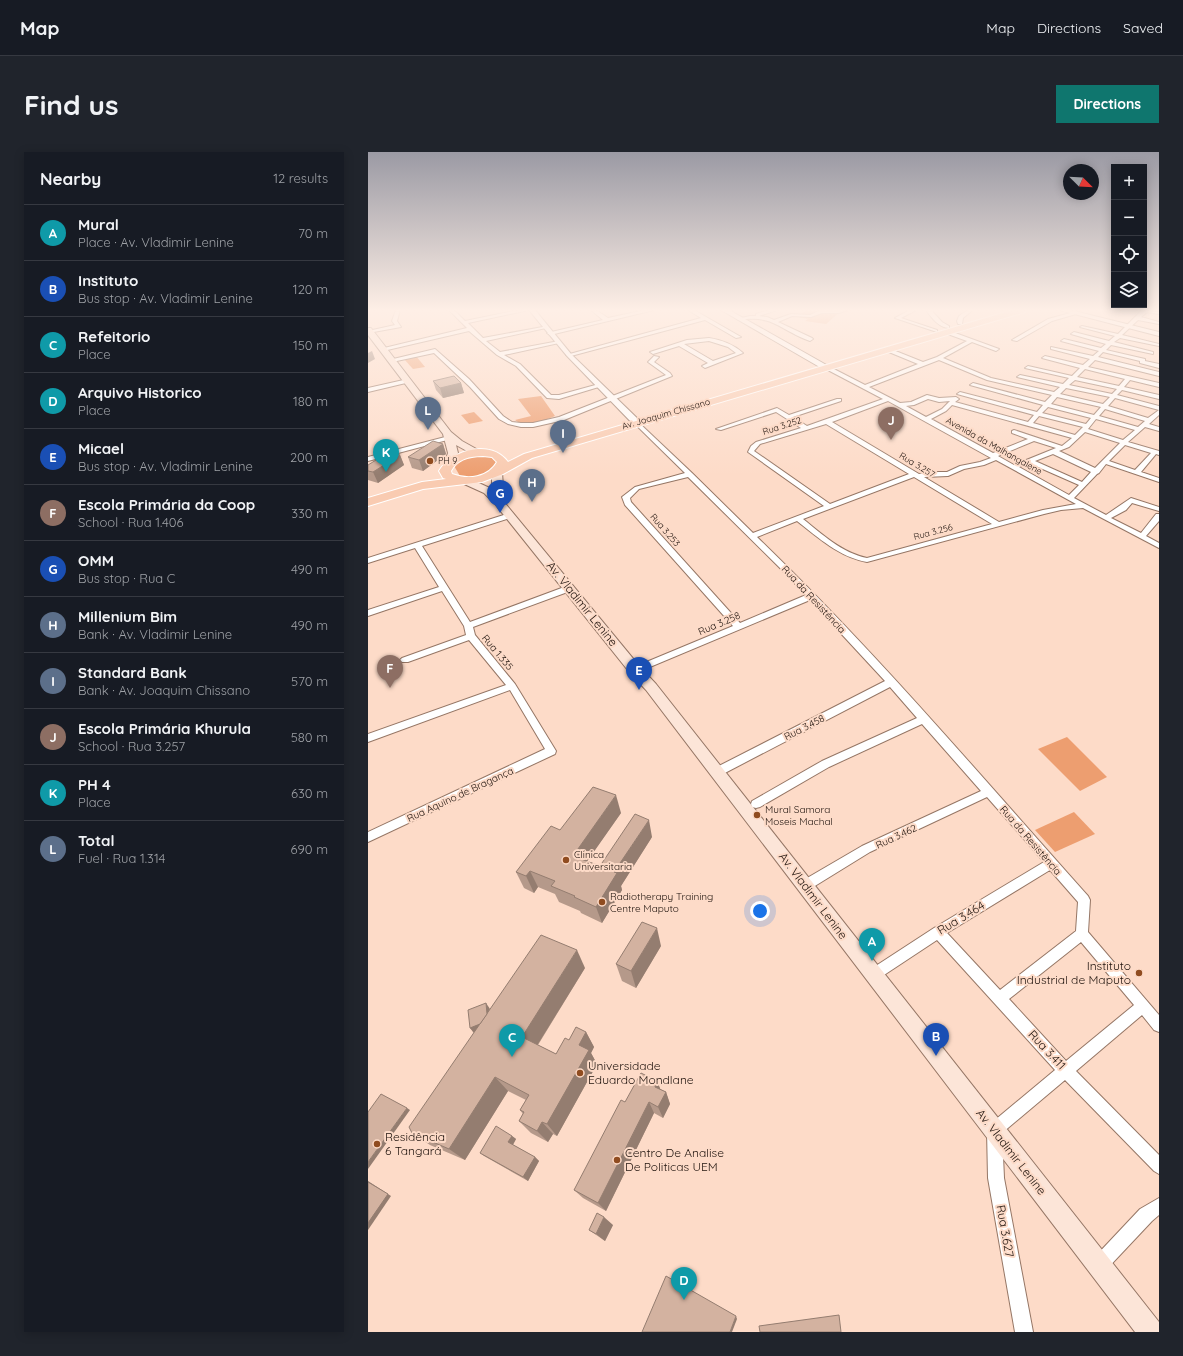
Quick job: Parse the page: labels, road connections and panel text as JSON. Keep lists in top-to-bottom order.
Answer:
{
  "streets": {
    "main road": ["Av. Joaquim Chissano", "Av. Vladimir Lenine"],
    "street": [
      "Rua 3.252",
      "Avenida da Malhangalene",
      "Rua 3.257",
      "Rua 3.253",
      "Rua 3.256",
      "Rua da Resistência",
      "Rua 3.258",
      "Rua 1.335",
      "Rua 3.458",
      "Rua Aquino de Bragança",
      "Rua 3.462",
      "Rua 3.464",
      "Rua 3.411",
      "Rua 3.627"
    ]
  },
  "crossings": [
    ["Av. Joaquim Chissano", "Rua da Resistência"],
    ["Av. Joaquim Chissano", "Av. Vladimir Lenine"],
    ["Rua 3.252", "Avenida da Malhangalene"],
    ["Rua 3.252", "Rua 3.257"],
    ["Avenida da Malhangalene", "Rua 3.256"],
    ["Rua 3.257", "Rua 3.256"],
    ["Rua 3.253", "Rua da Resistência"],
    ["Rua 3.253", "Rua 3.258"],
    ["Rua da Resistência", "Rua 3.258"],
    ["Rua da Resistência", "Rua 3.458"],
    ["Rua da Resistência", "Rua 3.462"],
    ["Rua da Resistência", "Rua 3.464"],
    ["Av. Vladimir Lenine", "Rua 3.258"],
    ["Av. Vladimir Lenine", "Rua 3.458"],
    ["Av. Vladimir Lenine", "Rua 3.462"],
    ["Av. Vladimir Lenine", "Rua 3.464"],
    ["Av. Vladimir Lenine", "Rua 3.627"],
    ["Rua 1.335", "Rua Aquino de Bragança"],
    ["Rua 3.464", "Rua 3.411"]
  ],
  "places": [
    "PH 9",
    "Mural Samora Moseis Machal",
    "Clinica Universitaria",
    "Radiotherapy Training Centre Maputo",
    "Instituto Industrial de Maputo",
    "Universidade Eduardo Mondlane",
    "Residência 6 Tangará",
    "Centro De Analise De Politicas UEM"
  ],
  "north": "bottom right",
  "page": {
    "header": "Map",
    "nav": ["Map", "Directions", "Saved"],
    "buttons": "Directions",
    "title": "Find us",
    "heading": ["Nearby", "12 results"],
    "map_buttons": ["+", "−"],
    "list": [
      {
        "mark": "A",
        "name": "Mural",
        "note": "Place · Av. Vladimir Lenine",
        "value": "70 m"
      },
      {
        "mark": "B",
        "name": "Instituto",
        "note": "Bus stop · Av. Vladimir Lenine",
        "value": "120 m"
      },
      {
        "mark": "C",
        "name": "Refeitorio",
        "note": "Place",
        "value": "150 m"
      },
      {
        "mark": "D",
        "name": "Arquivo Historico",
        "note": "Place",
        "value": "180 m"
      },
      {
        "mark": "E",
        "name": "Micael",
        "note": "Bus stop · Av. Vladimir Lenine",
        "value": "200 m"
      },
      {
        "mark": "F",
        "name": "Escola Primária da Coop",
        "note": "School · Rua 1.406",
        "value": "330 m"
      },
      {
        "mark": "G",
        "name": "OMM",
        "note": "Bus stop · Rua C",
        "value": "490 m"
      },
      {
        "mark": "H",
        "name": "Millenium Bim",
        "note": "Bank · Av. Vladimir Lenine",
        "value": "490 m"
      },
      {
        "mark": "I",
        "name": "Standard Bank",
        "note": "Bank · Av. Joaquim Chissano",
        "value": "570 m"
      },
      {
        "mark": "J",
        "name": "Escola Primária Khurula",
        "note": "School · Rua 3.257",
        "value": "580 m"
      },
      {
        "mark": "K",
        "name": "PH 4",
        "note": "Place",
        "value": "630 m"
      },
      {
        "mark": "L",
        "name": "Total",
        "note": "Fuel · Rua 1.314",
        "value": "690 m"
      }
    ],
    "pins": [
      "L",
      "J",
      "I",
      "K",
      "H",
      "G",
      "F",
      "E",
      "A",
      "B",
      "C",
      "D"
    ]
  }
}
